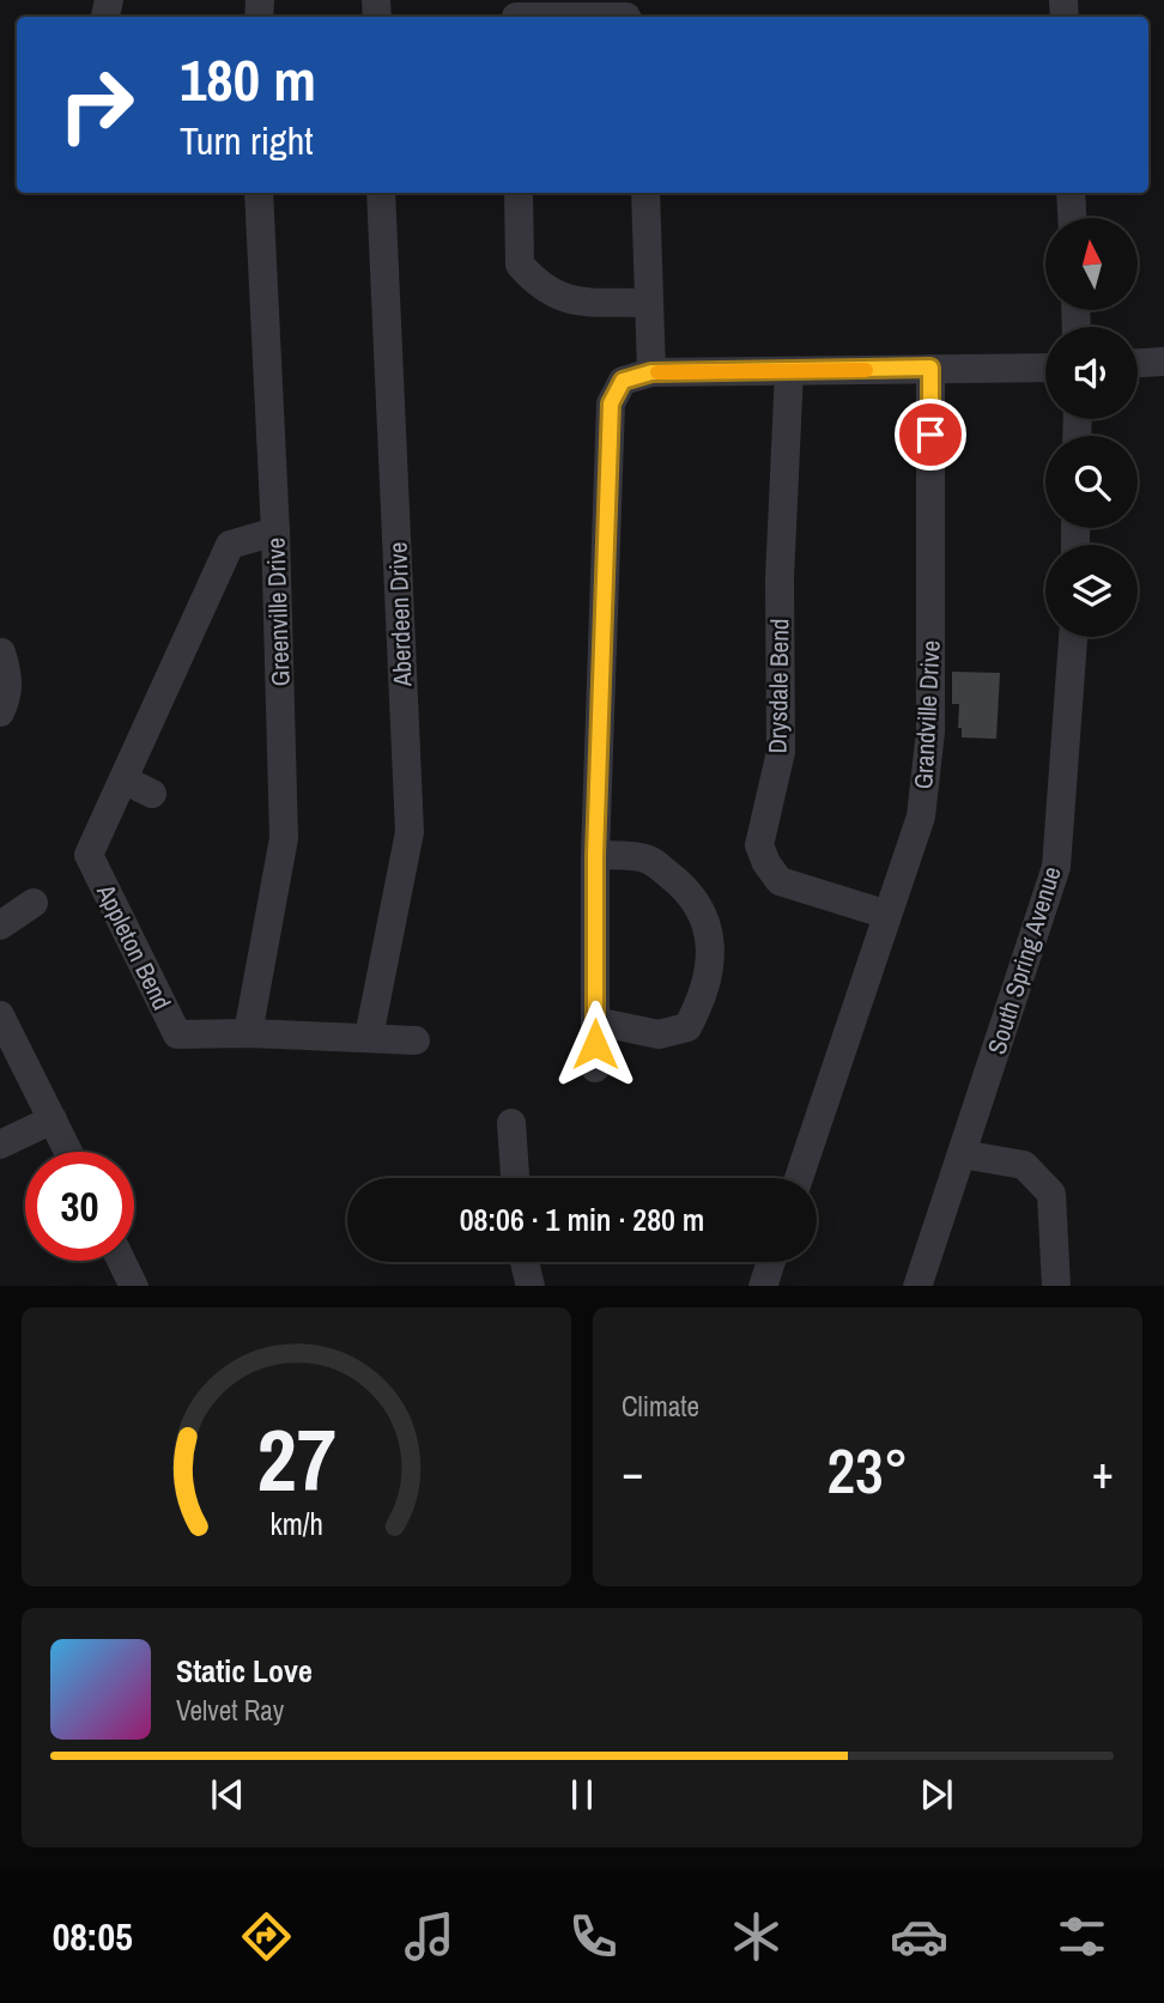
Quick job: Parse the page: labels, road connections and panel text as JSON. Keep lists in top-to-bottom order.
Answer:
{
  "streets": {
    "street": [
      "Greenville Drive",
      "Aberdeen Drive",
      "Drysdale Bend",
      "Grandville Drive",
      "Appleton Bend",
      "South Spring Avenue"
    ]
  },
  "crossings": [
    ["Greenville Drive", "Appleton Bend"],
    ["Aberdeen Drive", "Appleton Bend"],
    ["Drysdale Bend", "Grandville Drive"]
  ],
  "north": "top",
  "page": {
    "turn": ["180 m", "Turn right"],
    "limit": "30",
    "trip": "08:06 · 1 min · 280 m",
    "tile": "Climate",
    "heat": ["−", "23°", "+"],
    "song": ["Static Love", "Velvet Ray"],
    "tabs": "08:05",
    "gauge": ["27", "km/h"]
  }
}
